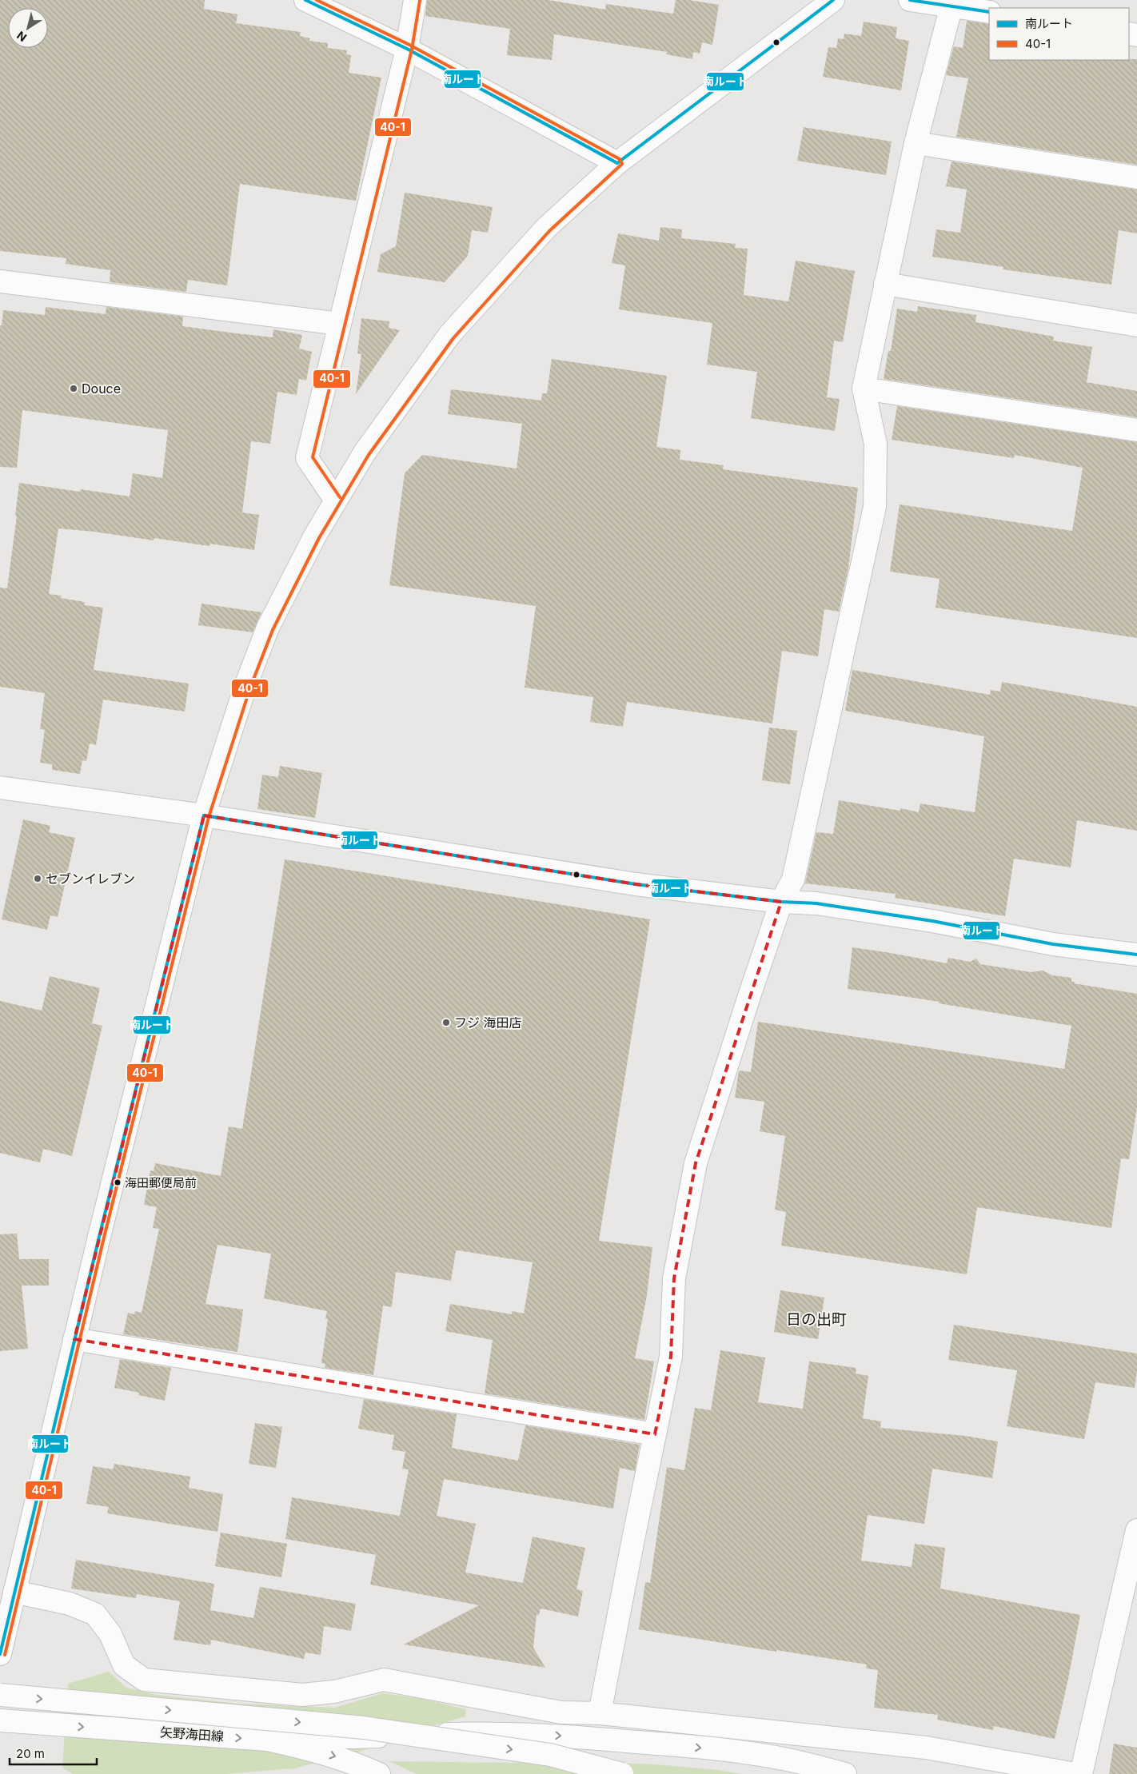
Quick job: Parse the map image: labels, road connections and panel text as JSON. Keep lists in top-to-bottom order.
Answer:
{
  "streets": {
    "main road": ["矢野海田線"]
  },
  "districts": ["日の出町"],
  "places": [
    "Douce",
    "セブンイレブン",
    "フジ 海田店",
    "海田郵便局前"
  ],
  "lines": ["transit line 南ルート", "transit line 40-1"],
  "legend": ["南ルート", "40-1"],
  "scale_bar": "20 m",
  "north": "bottom left"
}
